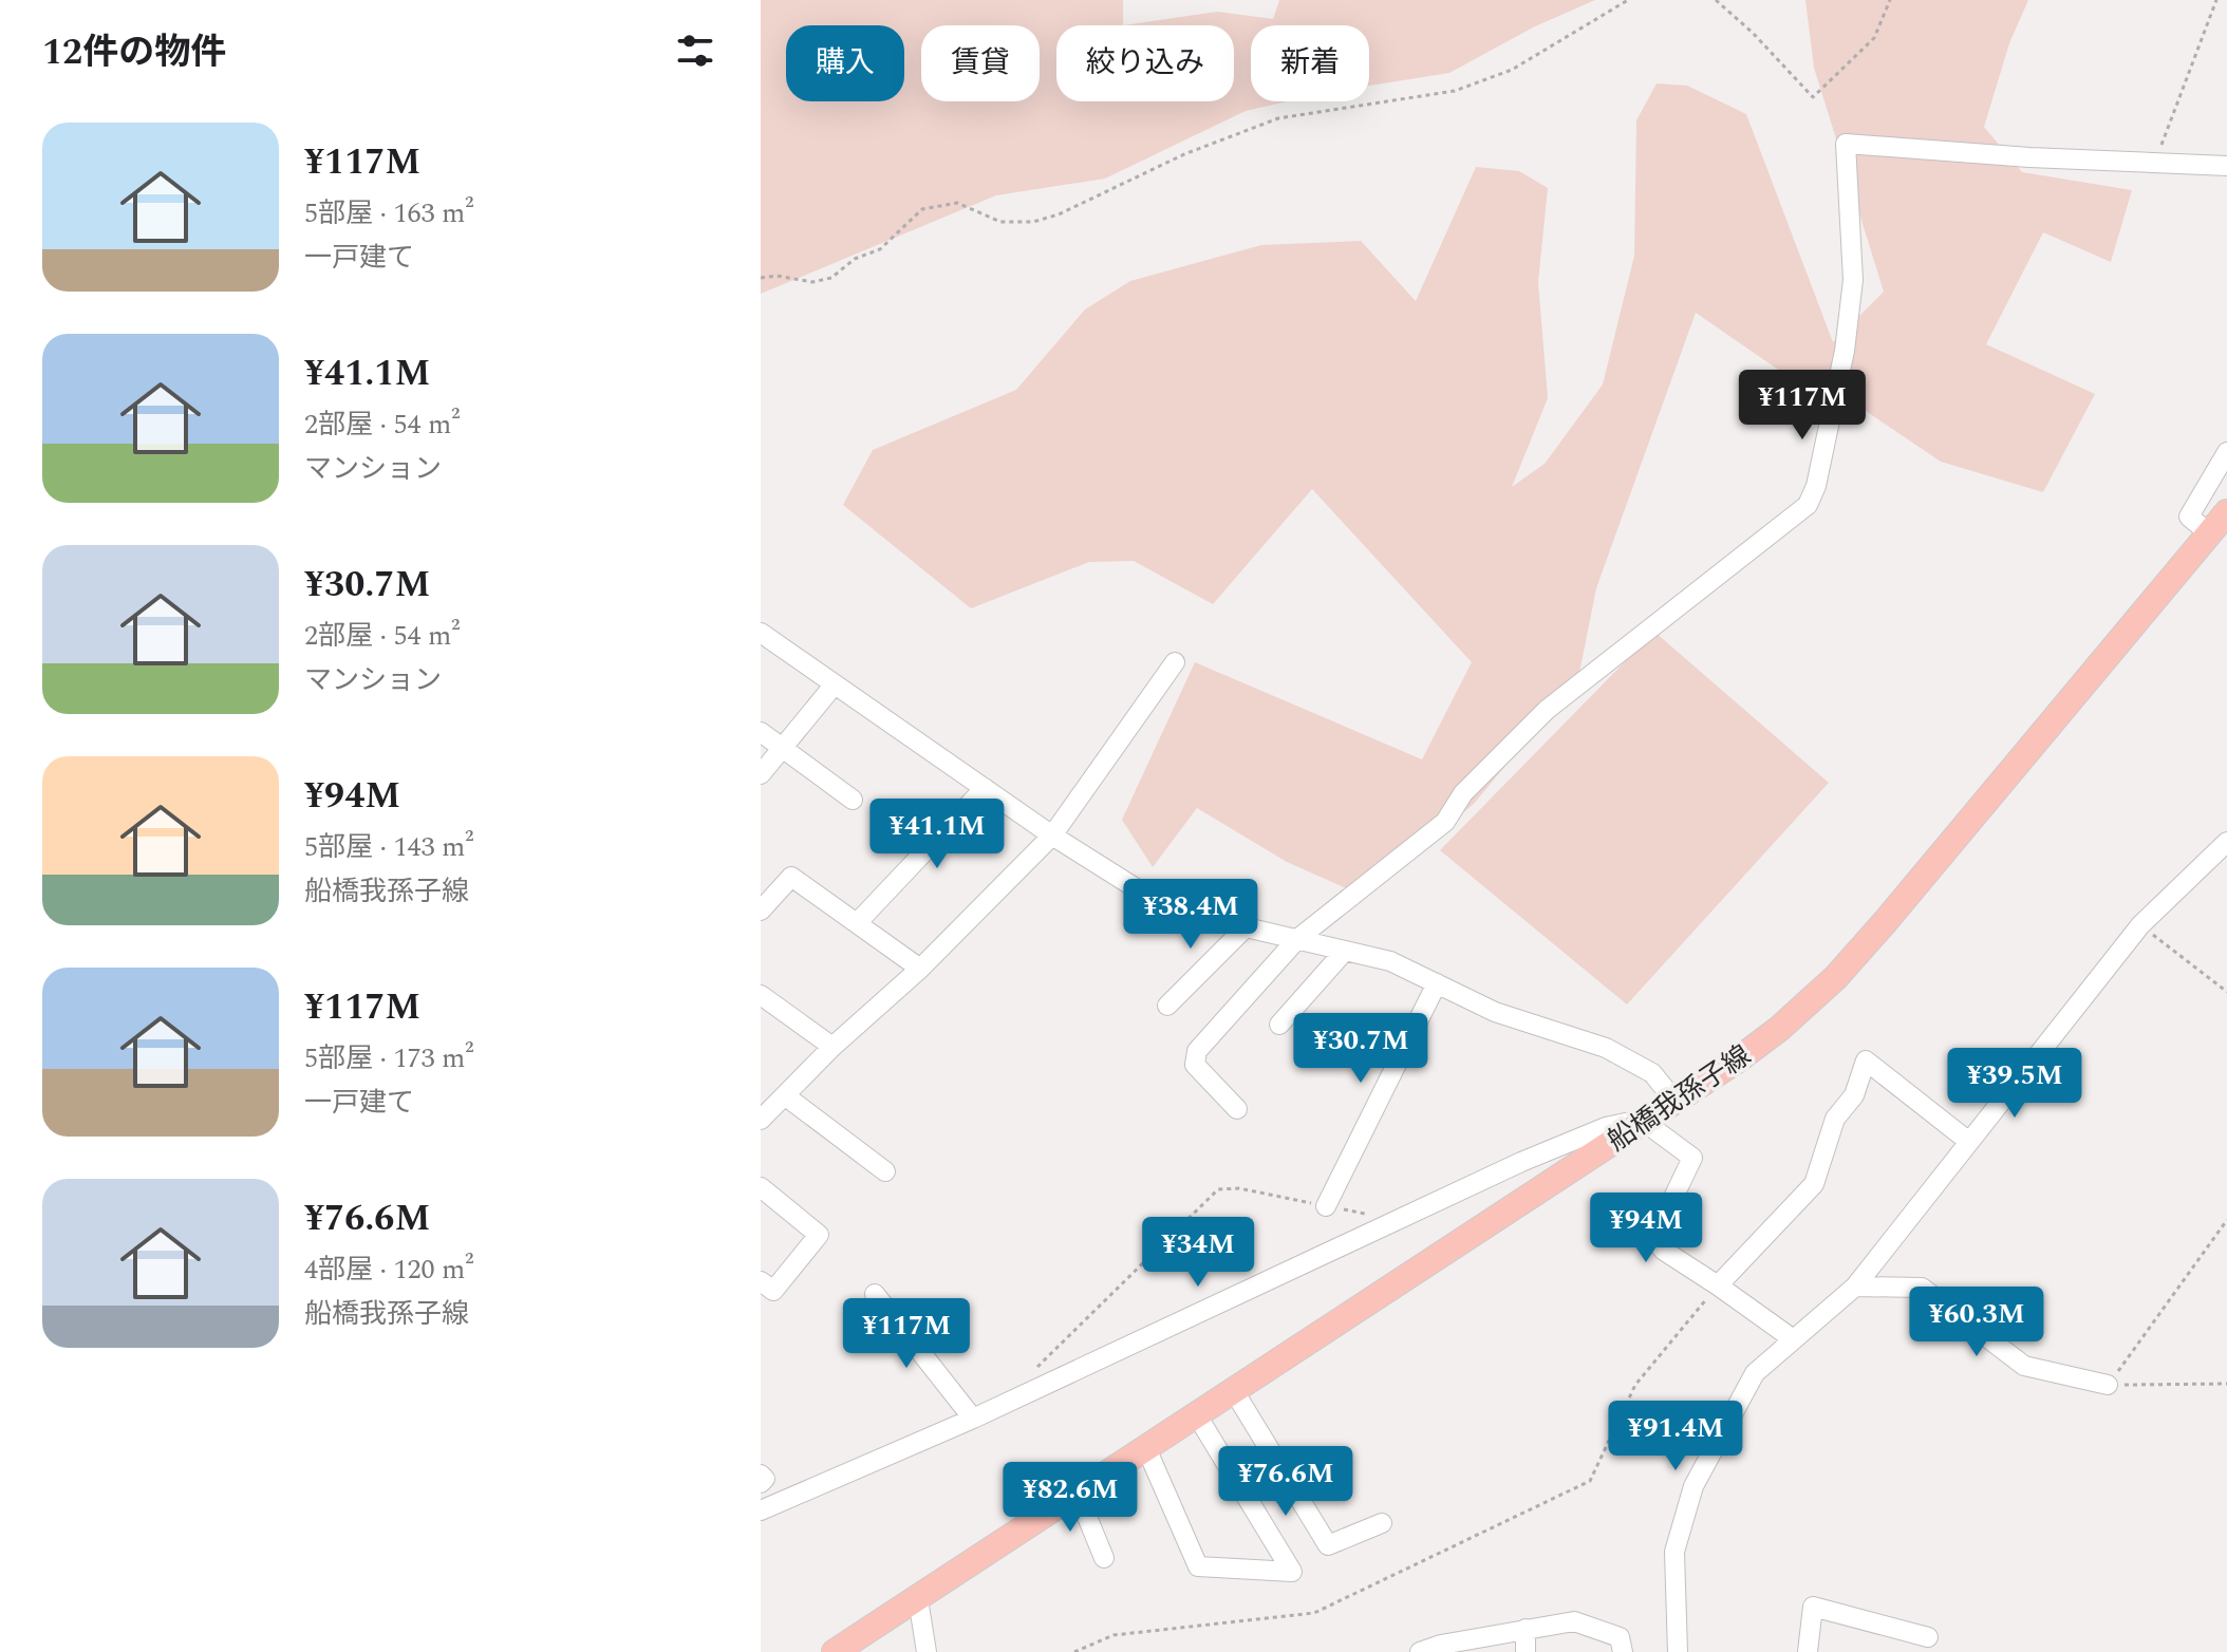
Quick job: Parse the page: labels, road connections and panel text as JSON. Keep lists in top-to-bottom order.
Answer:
{
  "streets": {
    "main road": ["船橋我孫子線"]
  },
  "page": {
    "heading": "12件の物件",
    "chip": [
      "購入",
      "賃貸",
      "絞り込み",
      "新着"
    ],
    "list": [
      {
        "name": "¥117M",
        "note": "5部屋 · 163 m² · 一戸建て"
      },
      {
        "name": "¥41.1M",
        "note": "2部屋 · 54 m² · マンション"
      },
      {
        "name": "¥30.7M",
        "note": "2部屋 · 54 m² · マンション"
      },
      {
        "name": "¥94M",
        "note": "5部屋 · 143 m² · 船橋我孫子線"
      },
      {
        "name": "¥117M",
        "note": "5部屋 · 173 m² · 一戸建て"
      },
      {
        "name": "¥76.6M",
        "note": "4部屋 · 120 m² · 船橋我孫子線"
      }
    ],
    "price": [
      "¥117M",
      "¥41.1M",
      "¥38.4M",
      "¥30.7M",
      "¥39.5M",
      "¥94M",
      "¥34M",
      "¥60.3M",
      "¥117M",
      "¥91.4M",
      "¥76.6M",
      "¥82.6M"
    ]
  }
}
